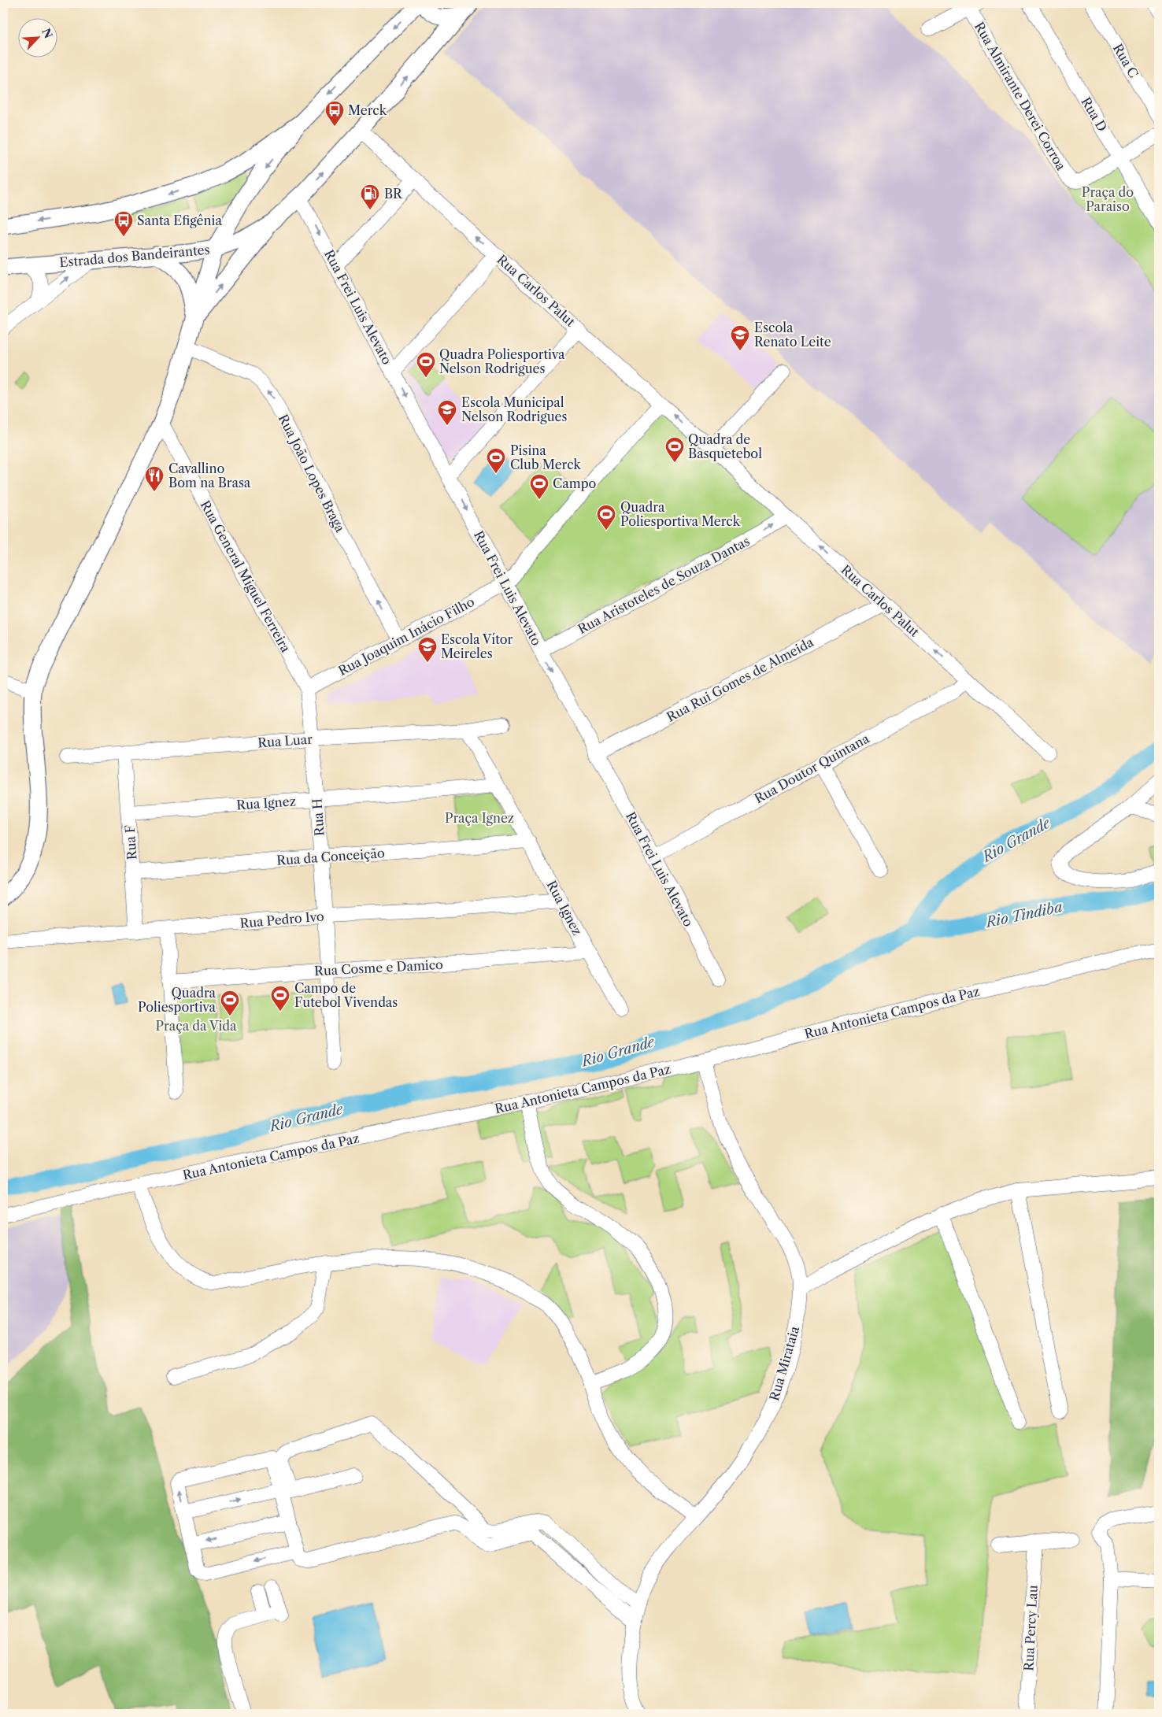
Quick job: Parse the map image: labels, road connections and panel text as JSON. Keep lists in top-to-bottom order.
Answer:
{
  "streets": {
    "main road": ["Estrada dos Bandeirantes"],
    "street": [
      "Rua C",
      "Rua Almirante Derei Corroa",
      "Rua D",
      "Rua Carlos Palut",
      "Rua Frei Luis Alevato",
      "Rua João Lopes Braga",
      "Rua General Miguel Ferreira",
      "Rua Aristoteles de Souza Dantas",
      "Rua Joaquim Inácio Filho",
      "Rua Rui Gomes de Almeida",
      "Rua Luar",
      "Rua Doutor Quintana",
      "Rua Ignez",
      "Rua H",
      "Rua F",
      "Rua da Conceição",
      "Rua Pedro Ivo",
      "Rua Cosme e Damico",
      "Rua Antonieta Campos da Paz",
      "Rua Mirataia",
      "Rua Percy Lau"
    ]
  },
  "crossings": [
    ["Rua Almirante Derei Corroa", "Rua D"],
    ["Estrada dos Bandeirantes", "Rua Carlos Palut"],
    ["Estrada dos Bandeirantes", "Rua Frei Luis Alevato"],
    ["Rua Carlos Palut", "Rua Aristoteles de Souza Dantas"],
    ["Rua Carlos Palut", "Rua Rui Gomes de Almeida"],
    ["Rua Carlos Palut", "Rua Doutor Quintana"],
    ["Rua Frei Luis Alevato", "Rua Aristoteles de Souza Dantas"],
    ["Rua Frei Luis Alevato", "Rua Joaquim Inácio Filho"],
    ["Rua Frei Luis Alevato", "Rua Rui Gomes de Almeida"],
    ["Rua Frei Luis Alevato", "Rua Doutor Quintana"],
    ["Rua João Lopes Braga", "Rua Joaquim Inácio Filho"],
    ["Rua General Miguel Ferreira", "Rua Joaquim Inácio Filho"],
    ["Rua General Miguel Ferreira", "Rua H"],
    ["Rua Joaquim Inácio Filho", "Rua H"],
    ["Rua Luar", "Rua Ignez"],
    ["Rua Luar", "Rua H"],
    ["Rua Luar", "Rua F"],
    ["Rua Ignez", "Rua H"],
    ["Rua Ignez", "Rua F"],
    ["Rua Ignez", "Rua da Conceição"],
    ["Rua Ignez", "Rua Pedro Ivo"],
    ["Rua Ignez", "Rua Cosme e Damico"],
    ["Rua H", "Rua da Conceição"],
    ["Rua H", "Rua Pedro Ivo"],
    ["Rua H", "Rua Cosme e Damico"],
    ["Rua F", "Rua da Conceição"],
    ["Rua F", "Rua Pedro Ivo"],
    ["Rua Antonieta Campos da Paz", "Rua Mirataia"]
  ],
  "one_way": ["Rua Carlos Palut", "Rua Frei Luis Alevato", "Rua João Lopes Braga"],
  "water": ["Rio Grande", "Rio Tindiba"],
  "parks": ["Praça do Paraiso", "Praça Ignez", "Praça da Vida"],
  "places": {
    "bus stop": ["Merck", "Santa Efigênia"],
    "fuel station": ["BR"],
    "school or university": ["Escola Renato Leite", "Escola Municipal Nelson Rodrigues", "Escola Vítor Meireles"],
    "sports": [
      "Quadra Poliesportiva Nelson Rodrigues",
      "Quadra de Basquetebol",
      "Pisina Club Merck",
      "Campo",
      "Quadra Poliesportiva Merck",
      "Campo de Futebol Vivendas",
      "Quadra Poliesportiva"
    ],
    "restaurant": ["Cavallino Bom na Brasa"]
  },
  "north": "top right"
}
